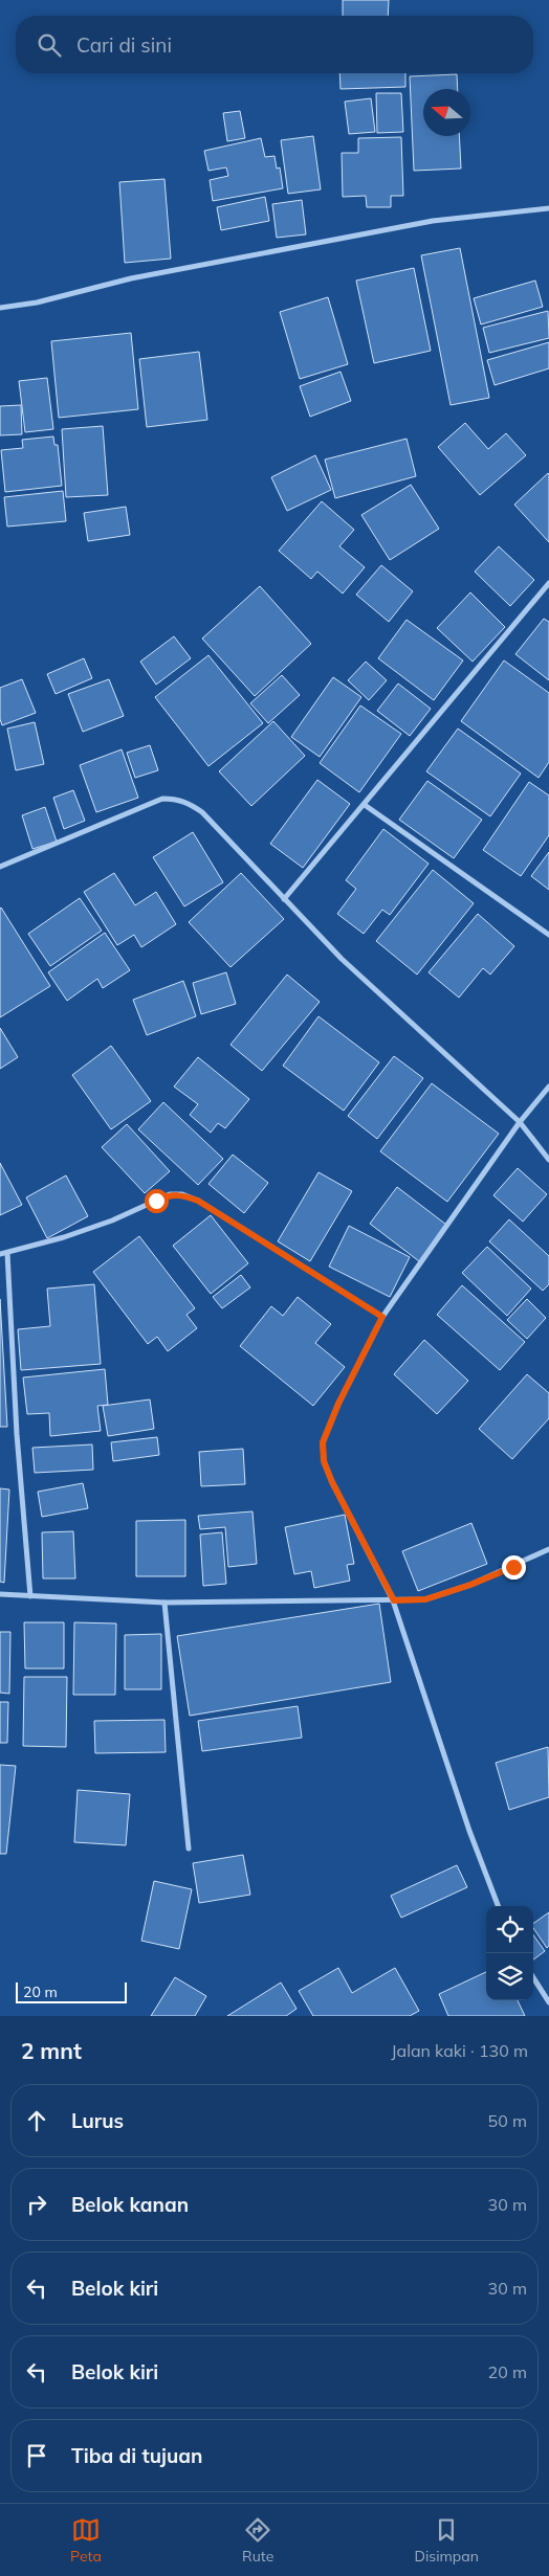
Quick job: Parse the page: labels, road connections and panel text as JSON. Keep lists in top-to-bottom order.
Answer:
{
  "scale_bar": "20 m",
  "north": "left",
  "page": {
    "search": "Cari di sini",
    "scale": "20 m",
    "heading": ["2 mnt", "Jalan kaki · 130 m"],
    "list": [
      ["Lurus", "50 m"],
      ["Belok kanan", "30 m"],
      ["Belok kiri", "30 m"],
      ["Belok kiri", "20 m"],
      "Tiba di tujuan"
    ],
    "nav": ["Peta", "Rute", "Disimpan"]
  }
}
